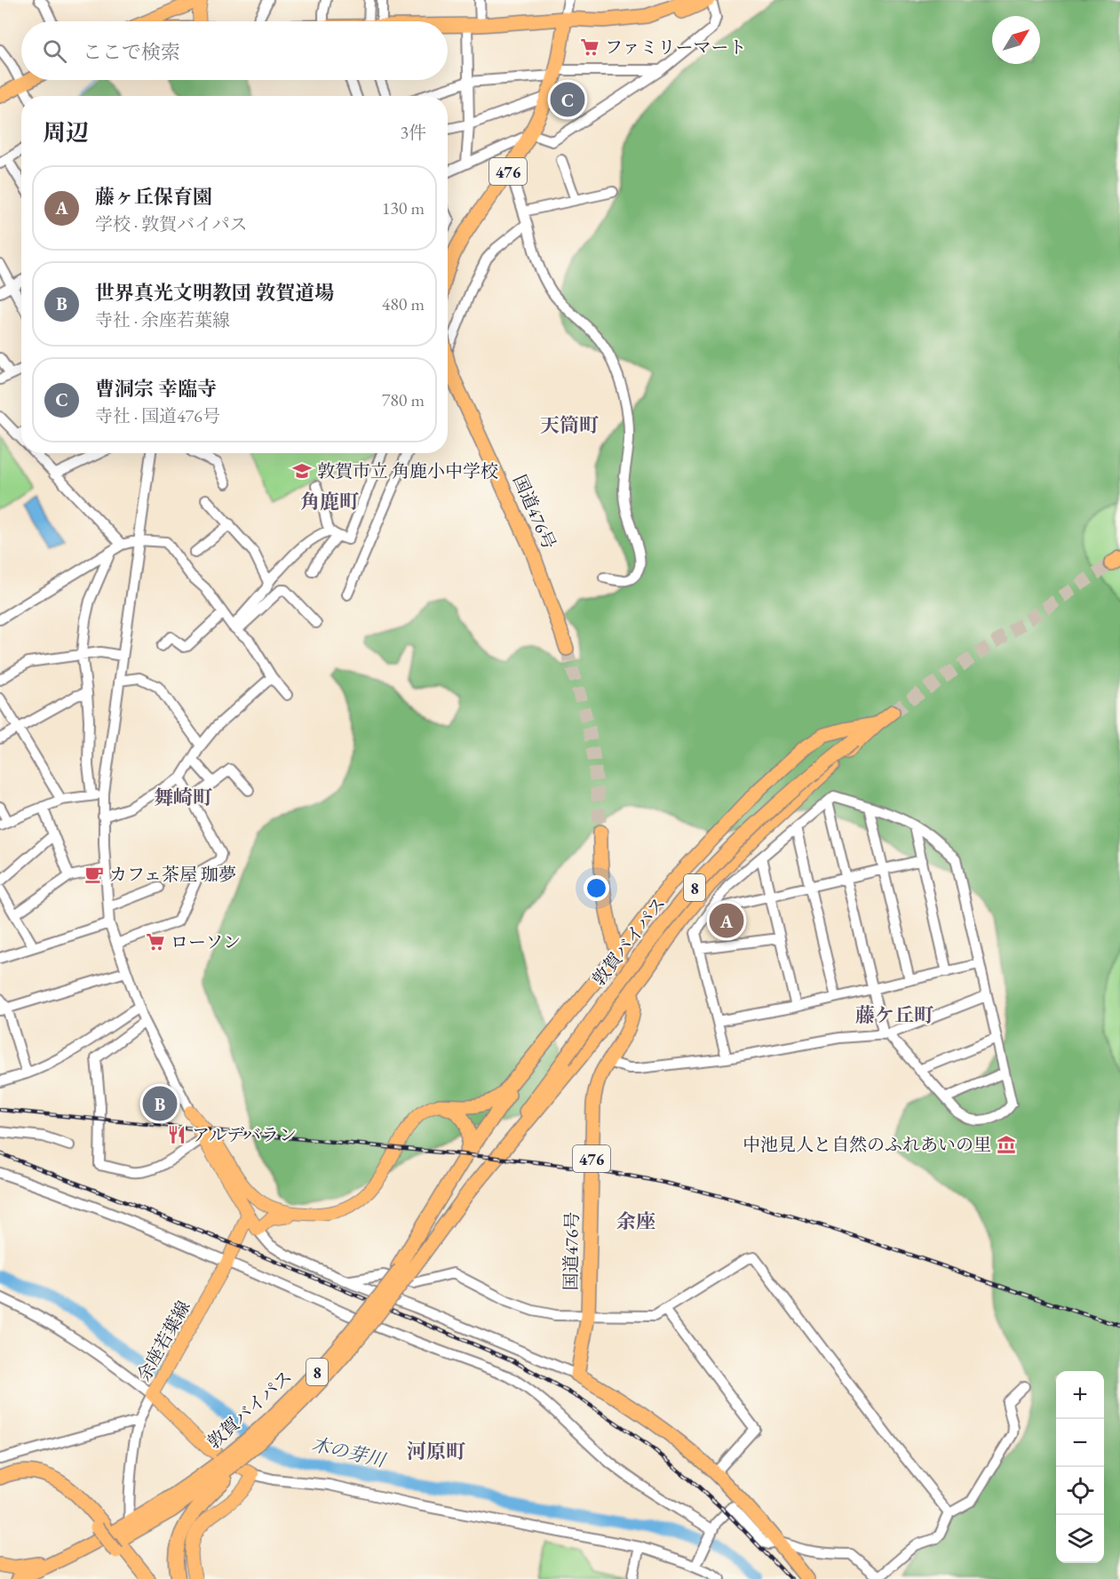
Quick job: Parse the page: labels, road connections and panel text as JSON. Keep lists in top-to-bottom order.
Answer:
{
  "streets": {
    "highway": [
      "476",
      "国道476号",
      "8",
      "敦賀バイパス"
    ],
    "main road": ["余座若葉線"]
  },
  "districts": [
    "天筒町",
    "角鹿町",
    "舞崎町",
    "藤ケ丘町",
    "余座",
    "河原町"
  ],
  "water": ["木の芽川"],
  "places": {
    "supermarket": ["ファミリーマート", "ローソン"],
    "school or university": ["敦賀市立 角鹿小中学校"],
    "cafe": ["カフェ茶屋 珈夢"],
    "restaurant": ["アルデバラン"],
    "museum": ["中池見人と自然のふれあいの里"]
  },
  "north": "top right",
  "page": {
    "search": "ここで検索",
    "pins": ["C", "A", "B"],
    "heading": ["周辺", "3件"],
    "list": [
      {
        "mark": "A",
        "name": "藤ヶ丘保育園",
        "note": "学校 · 敦賀バイパス",
        "value": "130 m"
      },
      {
        "mark": "B",
        "name": "世界真光文明教団 敦賀道場",
        "note": "寺社 · 余座若葉線",
        "value": "480 m"
      },
      {
        "mark": "C",
        "name": "曹洞宗 幸臨寺",
        "note": "寺社 · 国道476号",
        "value": "780 m"
      }
    ],
    "map_buttons": ["+", "−"]
  }
}
